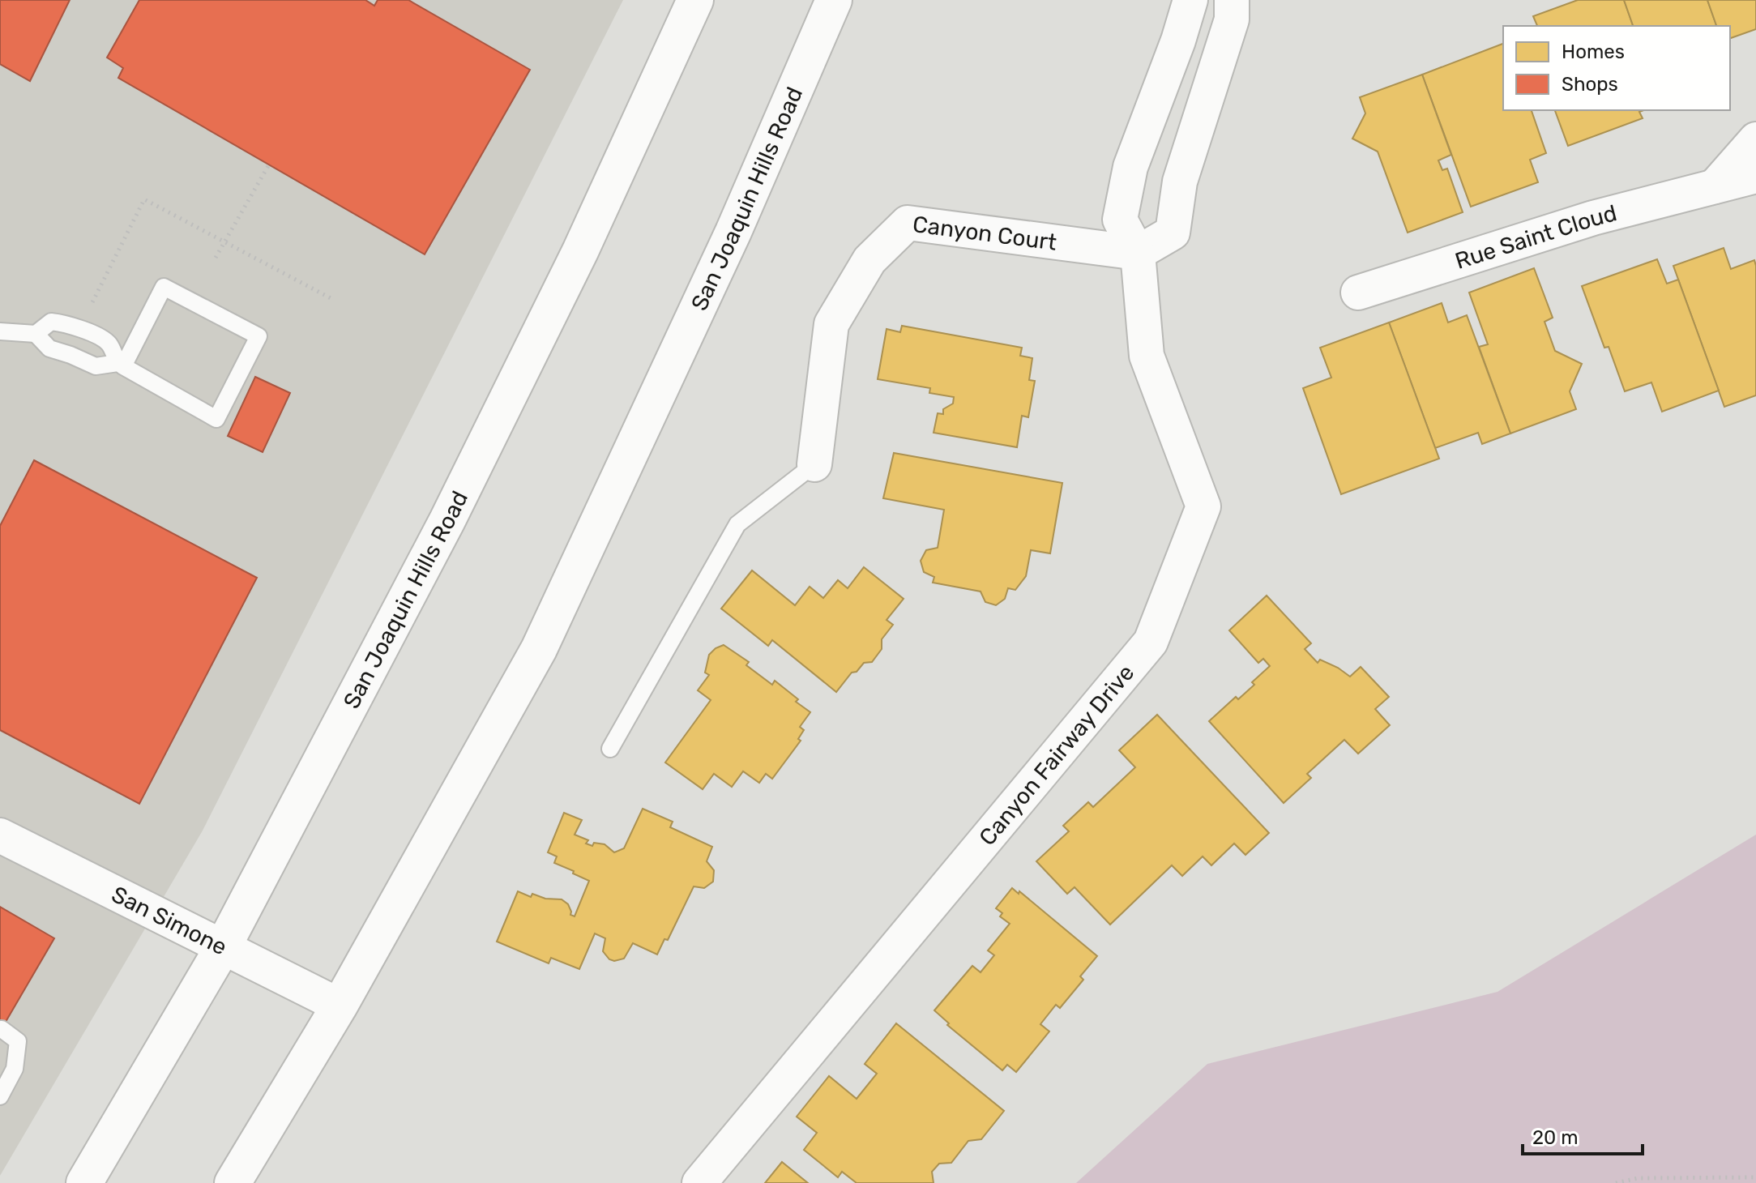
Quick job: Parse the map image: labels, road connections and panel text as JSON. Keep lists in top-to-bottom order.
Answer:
{
  "streets": {
    "main road": ["San Joaquin Hills Road"],
    "street": [
      "Canyon Court",
      "Rue Saint Cloud",
      "Canyon Fairway Drive",
      "San Simone"
    ]
  },
  "crossings": [
    ["San Joaquin Hills Road", "San Simone"],
    ["Canyon Court", "Canyon Fairway Drive"]
  ],
  "legend": ["Homes", "Shops"],
  "scale_bar": "20 m"
}
